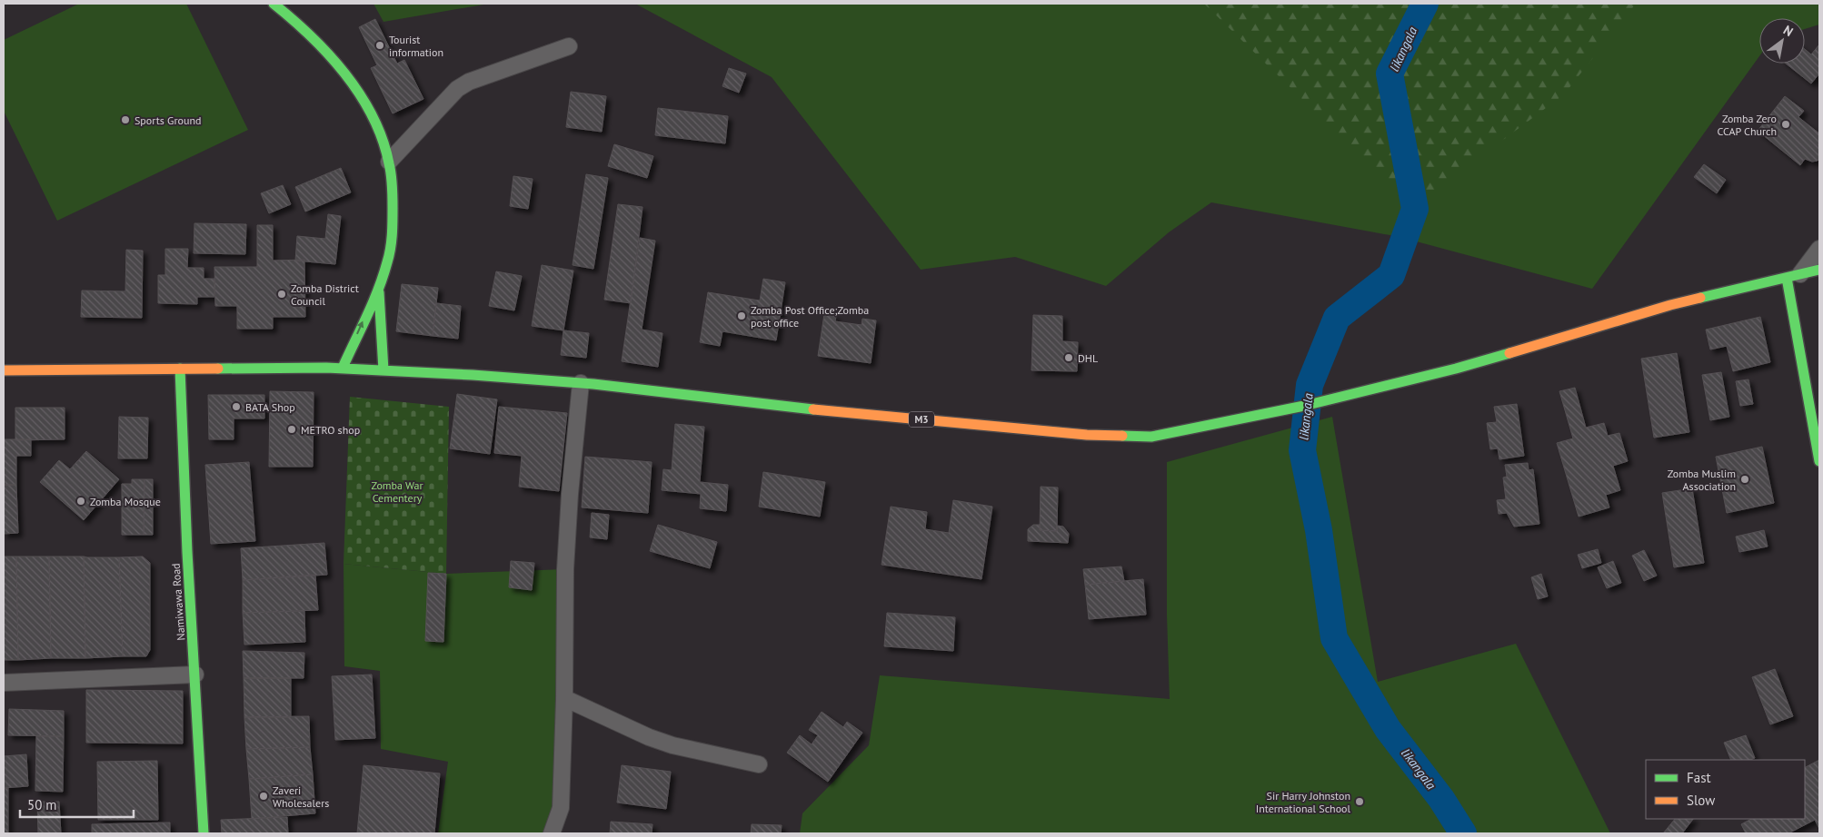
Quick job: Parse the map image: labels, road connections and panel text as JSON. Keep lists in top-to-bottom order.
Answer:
{
  "streets": {
    "main road": ["M3", "Namiwawa Road"]
  },
  "crossings": [
    ["M3", "Namiwawa Road"]
  ],
  "water": ["likangala"],
  "parks": ["Zomba War Cementery"],
  "places": [
    "Tourist information",
    "Sports Ground",
    "Zomba Zero CCAP Church",
    "Zomba District Council",
    "Zomba Post Office;Zomba post office",
    "DHL",
    "BATA Shop",
    "METRO shop",
    "Zomba Muslim Association",
    "Zomba Mosque",
    "Zaveri Wholesalers",
    "Sir Harry Johnston International School"
  ],
  "legend": ["Fast", "Slow"],
  "scale_bar": "50 m",
  "north": "top right"
}
